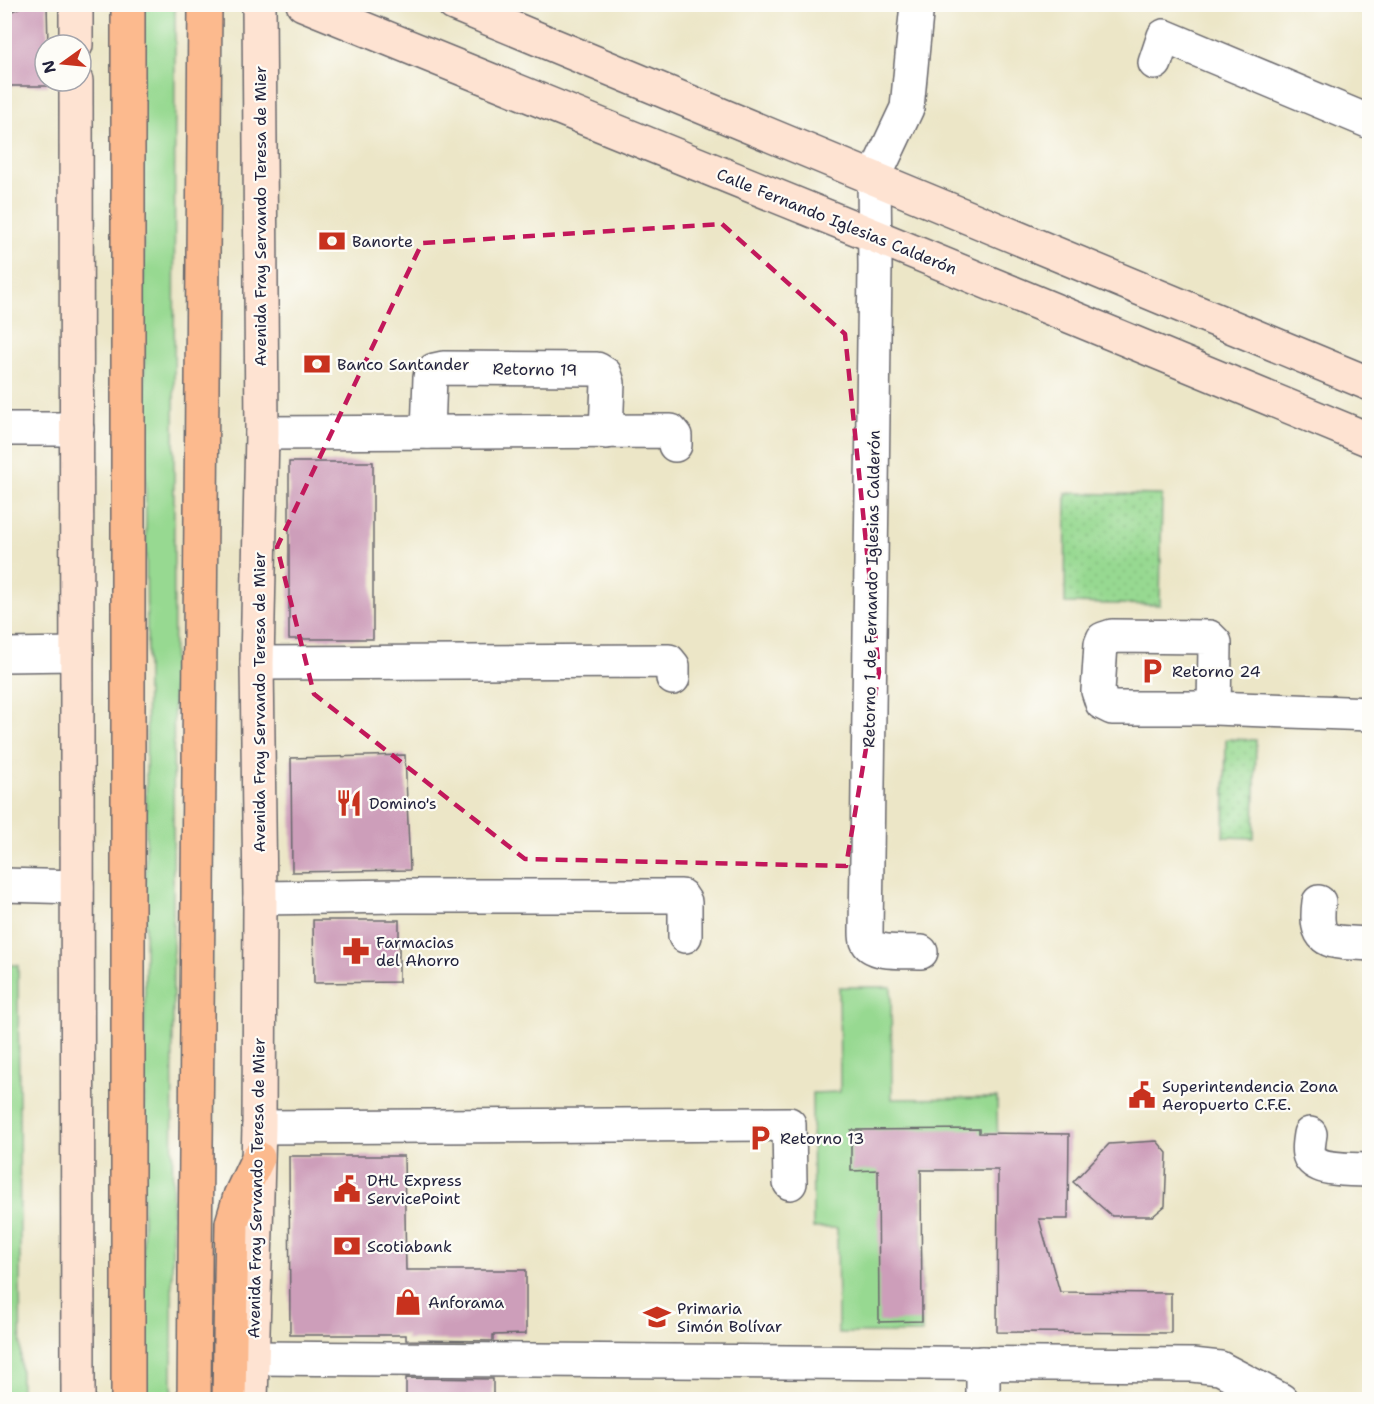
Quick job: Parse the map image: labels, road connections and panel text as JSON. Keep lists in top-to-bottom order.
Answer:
{
  "streets": {
    "street": [
      "Avenida Fray Servando Teresa de Mier",
      "Calle Fernando Iglesias Calderón",
      "Retorno 19",
      "Retorno 1 de Fernando Iglesias Calderón"
    ]
  },
  "crossings": [
    ["Calle Fernando Iglesias Calderón", "Retorno 1 de Fernando Iglesias Calderón"]
  ],
  "places": {
    "bank": ["Banorte", "Banco Santander", "Scotiabank"],
    "parking": ["Retorno 24", "Retorno 13"],
    "restaurant": ["Domino's"],
    "pharmacy": ["Farmacias del Ahorro"],
    "public building": ["Superintendencia Zona Aeropuerto C.F.E.", "DHL Express ServicePoint"],
    "shop": ["Anforama"],
    "school or university": ["Primaria Simón Bolívar"]
  },
  "north": "left"
}
